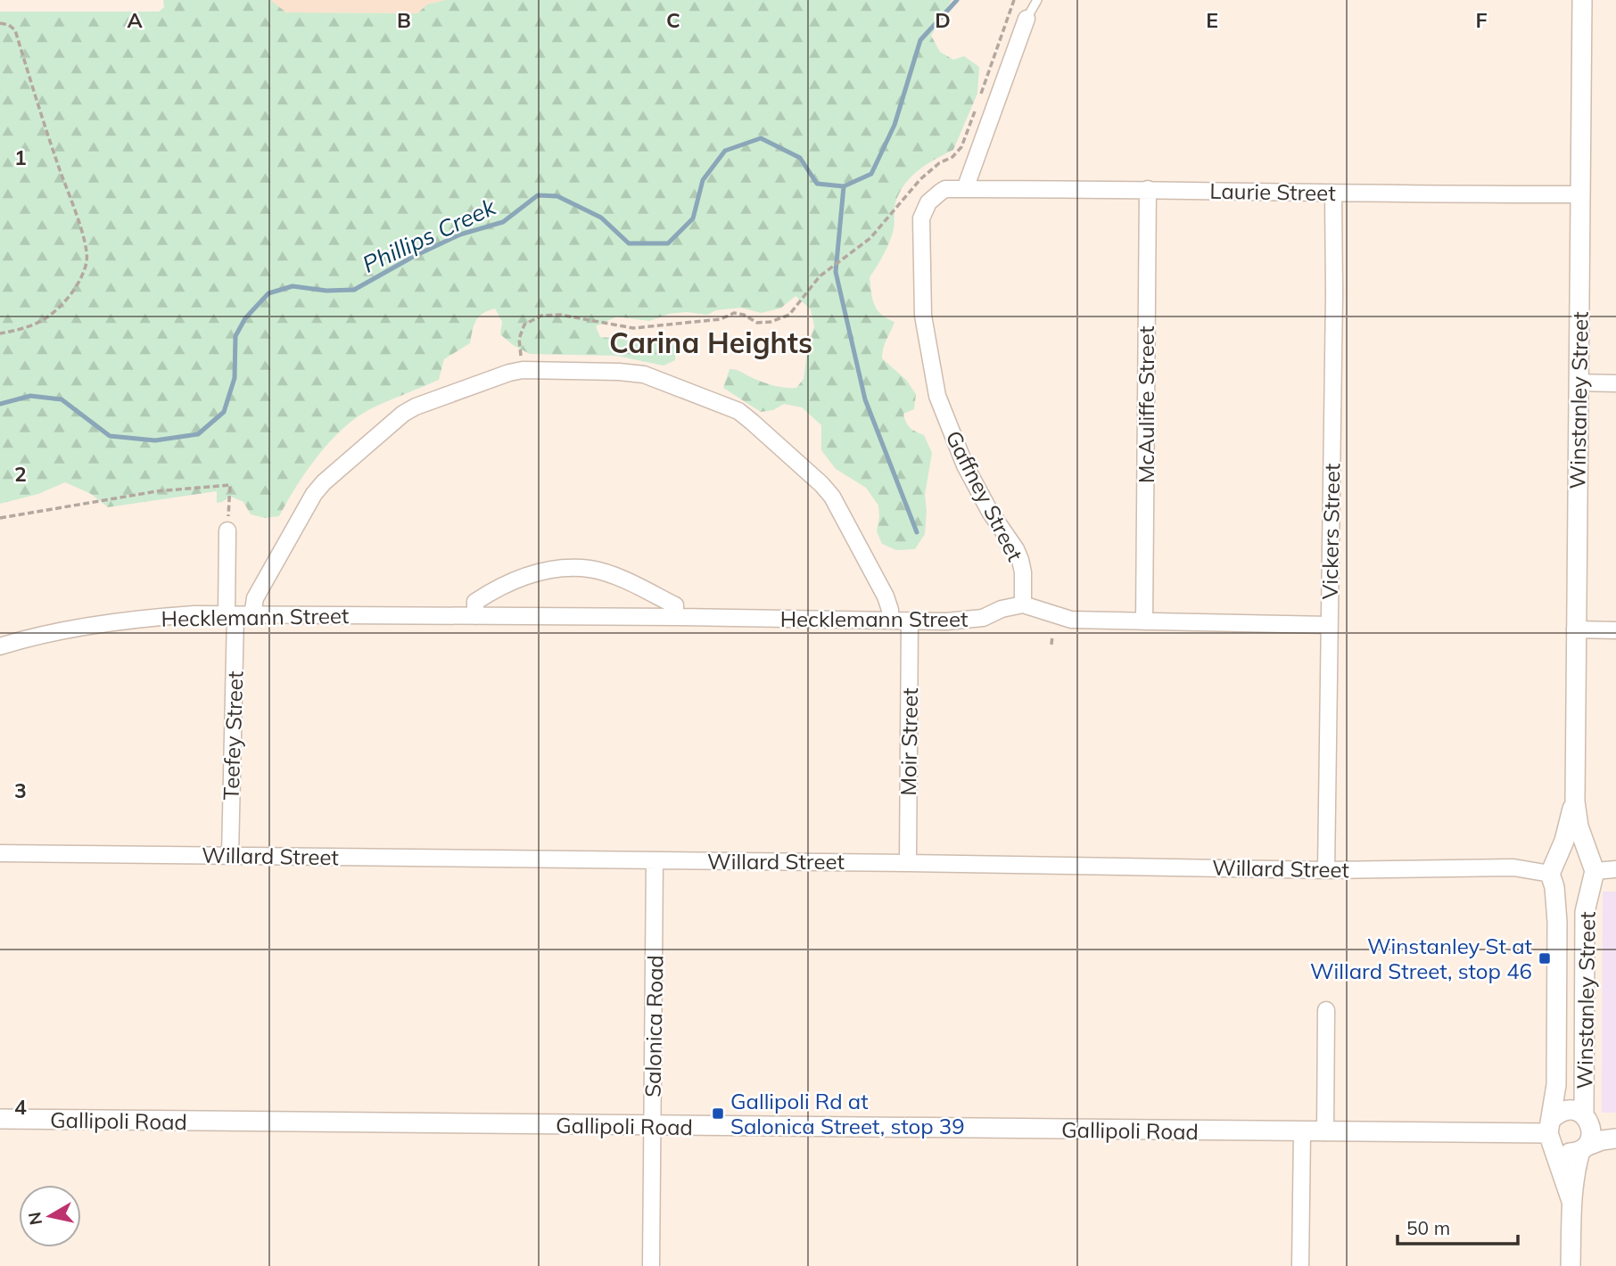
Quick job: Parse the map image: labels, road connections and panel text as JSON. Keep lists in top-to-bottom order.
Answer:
{
  "streets": {
    "street": [
      "Laurie Street",
      "Winstanley Street",
      "McAuliffe Street",
      "Gaffney Street",
      "Vickers Street",
      "Hecklemann Street",
      "Teefey Street",
      "Moir Street",
      "Willard Street",
      "Salonica Road",
      "Gallipoli Road"
    ]
  },
  "crossings": [
    ["Laurie Street", "Winstanley Street"],
    ["Laurie Street", "McAuliffe Street"],
    ["Laurie Street", "Gaffney Street"],
    ["Laurie Street", "Vickers Street"],
    ["Winstanley Street", "Willard Street"],
    ["Winstanley Street", "Gallipoli Road"],
    ["Gaffney Street", "Hecklemann Street"],
    ["Vickers Street", "Willard Street"],
    ["Hecklemann Street", "Teefey Street"],
    ["Hecklemann Street", "Moir Street"],
    ["Teefey Street", "Willard Street"],
    ["Moir Street", "Willard Street"],
    ["Willard Street", "Salonica Road"],
    ["Salonica Road", "Gallipoli Road"]
  ],
  "districts": ["Carina Heights"],
  "water": ["Phillips Creek"],
  "places": {
    "transit": ["Winstanley St at Willard Street, stop 46", "Gallipoli Rd at Salonica Street, stop 39"]
  },
  "scale_bar": "50 m",
  "north": "left",
  "grid": {
    "columns": [
      "A",
      "B",
      "C",
      "D",
      "E",
      "F"
    ],
    "rows": [
      "1",
      "2",
      "3",
      "4"
    ]
  }
}
